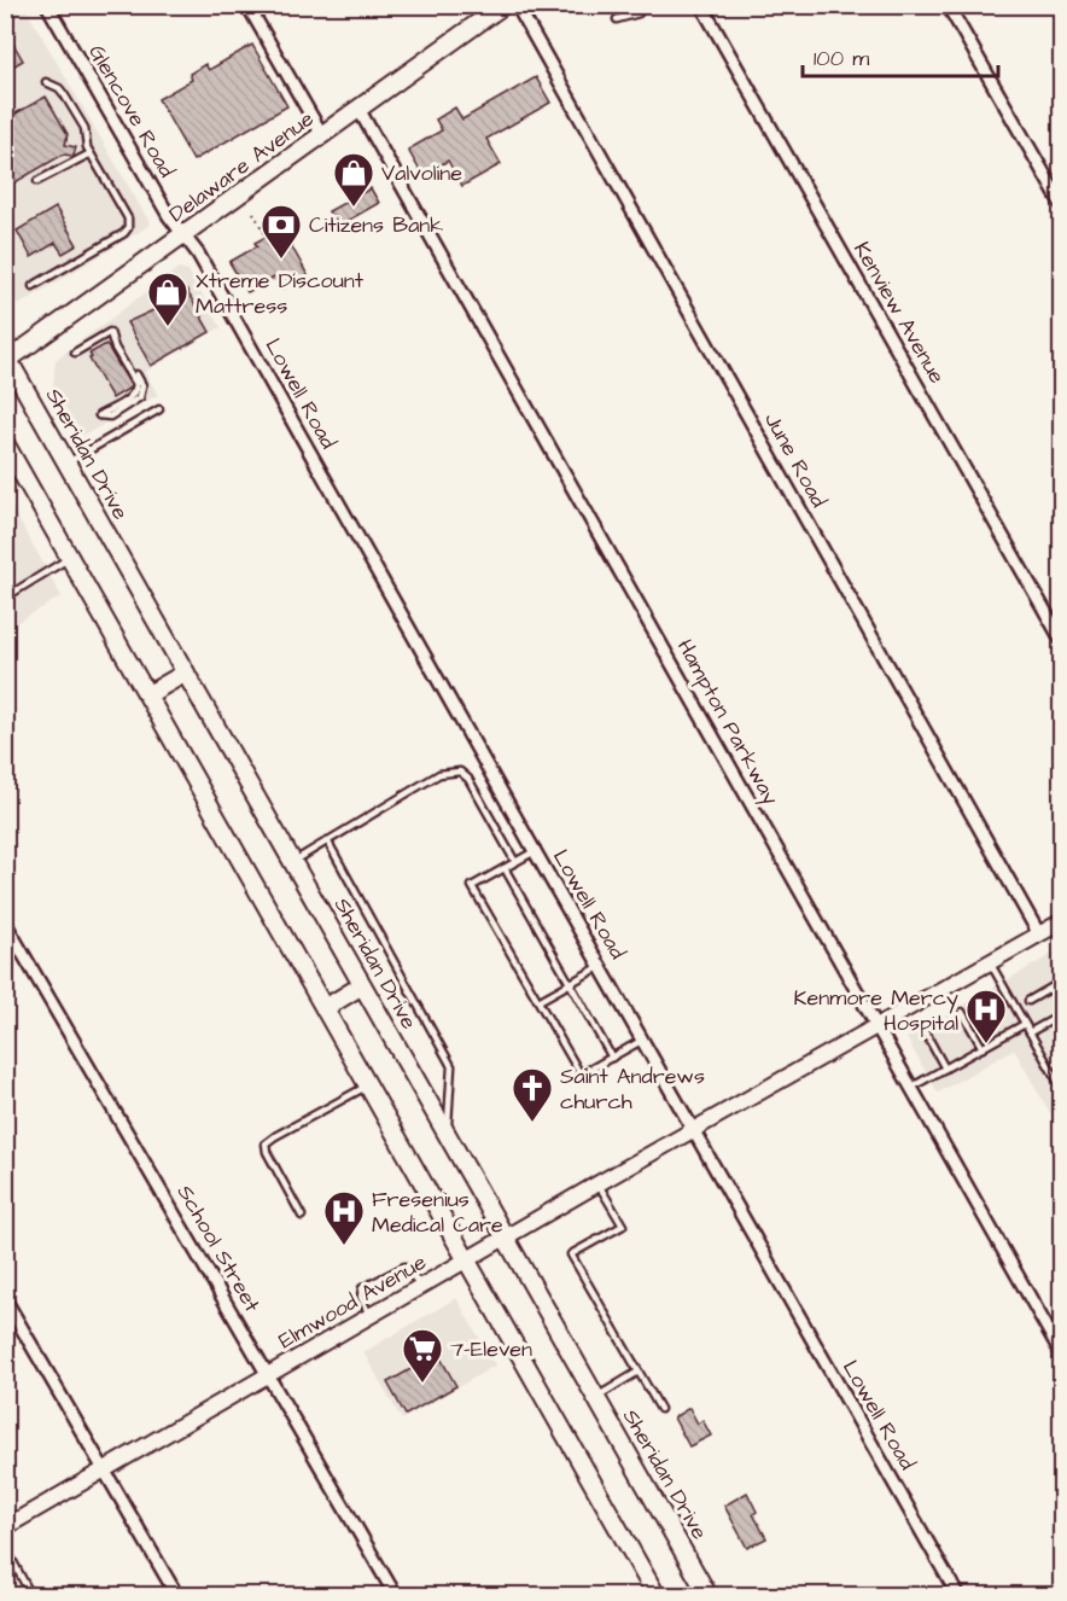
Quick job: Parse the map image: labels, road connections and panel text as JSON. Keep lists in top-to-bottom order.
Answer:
{
  "streets": {
    "main road": ["Delaware Avenue", "Sheridan Drive"],
    "street": [
      "Glencove Road",
      "Kenview Avenue",
      "Lowell Road",
      "June Road",
      "Hampton Parkway",
      "School Street",
      "Elmwood Avenue"
    ]
  },
  "crossings": [
    ["Glencove Road", "Delaware Avenue"],
    ["Glencove Road", "Lowell Road"],
    ["Delaware Avenue", "Lowell Road"],
    ["Delaware Avenue", "Sheridan Drive"],
    ["Delaware Avenue", "Hampton Parkway"],
    ["Lowell Road", "Elmwood Avenue"],
    ["Sheridan Drive", "Elmwood Avenue"],
    ["June Road", "Elmwood Avenue"],
    ["Hampton Parkway", "Elmwood Avenue"],
    ["School Street", "Elmwood Avenue"]
  ],
  "places": {
    "shop": ["Valvoline", "Xtreme Discount Mattress"],
    "bank": ["Citizens Bank"],
    "hospital": ["Kenmore Mercy Hospital", "Fresenius Medical Care"],
    "church": ["Saint Andrews church"],
    "supermarket": ["7-Eleven"]
  },
  "scale_bar": "100 m"
}
